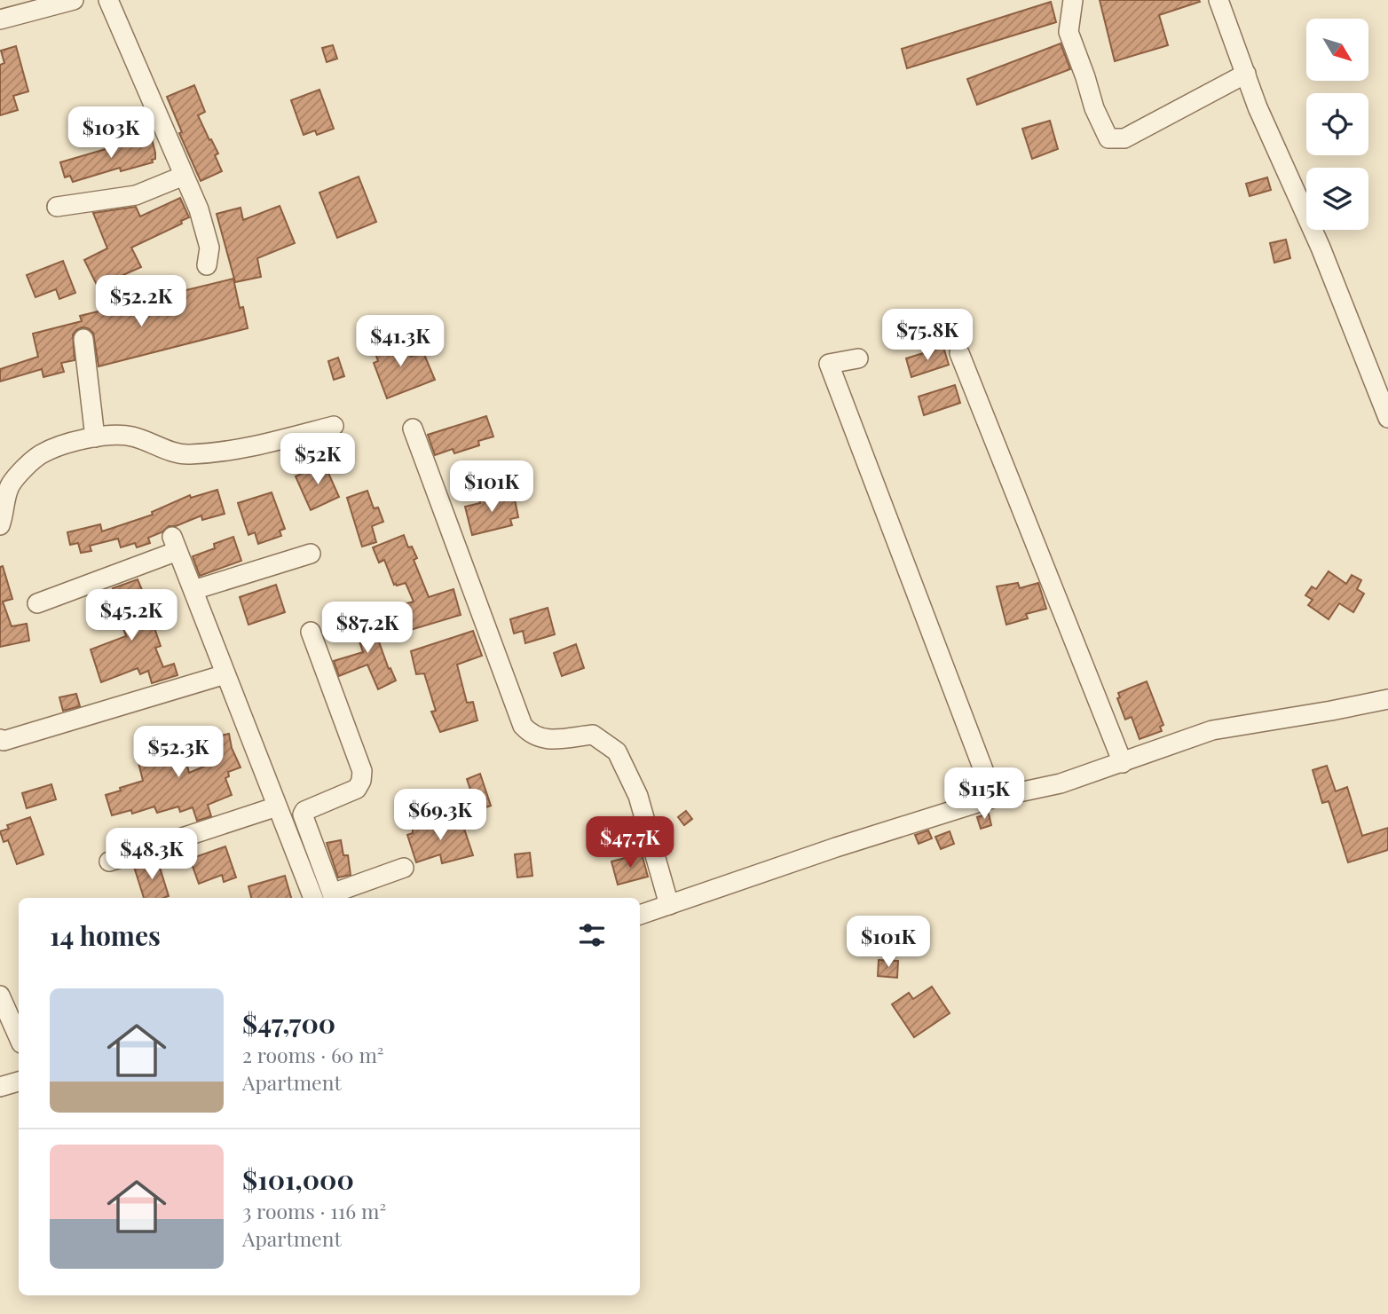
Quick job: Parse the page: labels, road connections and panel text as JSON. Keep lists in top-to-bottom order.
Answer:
{
  "north": "bottom right",
  "page": {
    "price": [
      "$103K",
      "$52.2K",
      "$75.8K",
      "$41.3K",
      "$52K",
      "$101K",
      "$45.2K",
      "$87.2K",
      "$52.3K",
      "$115K",
      "$69.3K",
      "$47.7K",
      "$48.3K",
      "$101K"
    ],
    "heading": "14 homes",
    "list": [
      {
        "name": "$47,700",
        "note": "2 rooms · 60 m² · Apartment"
      },
      {
        "name": "$101,000",
        "note": "3 rooms · 116 m² · Apartment"
      }
    ]
  }
}
